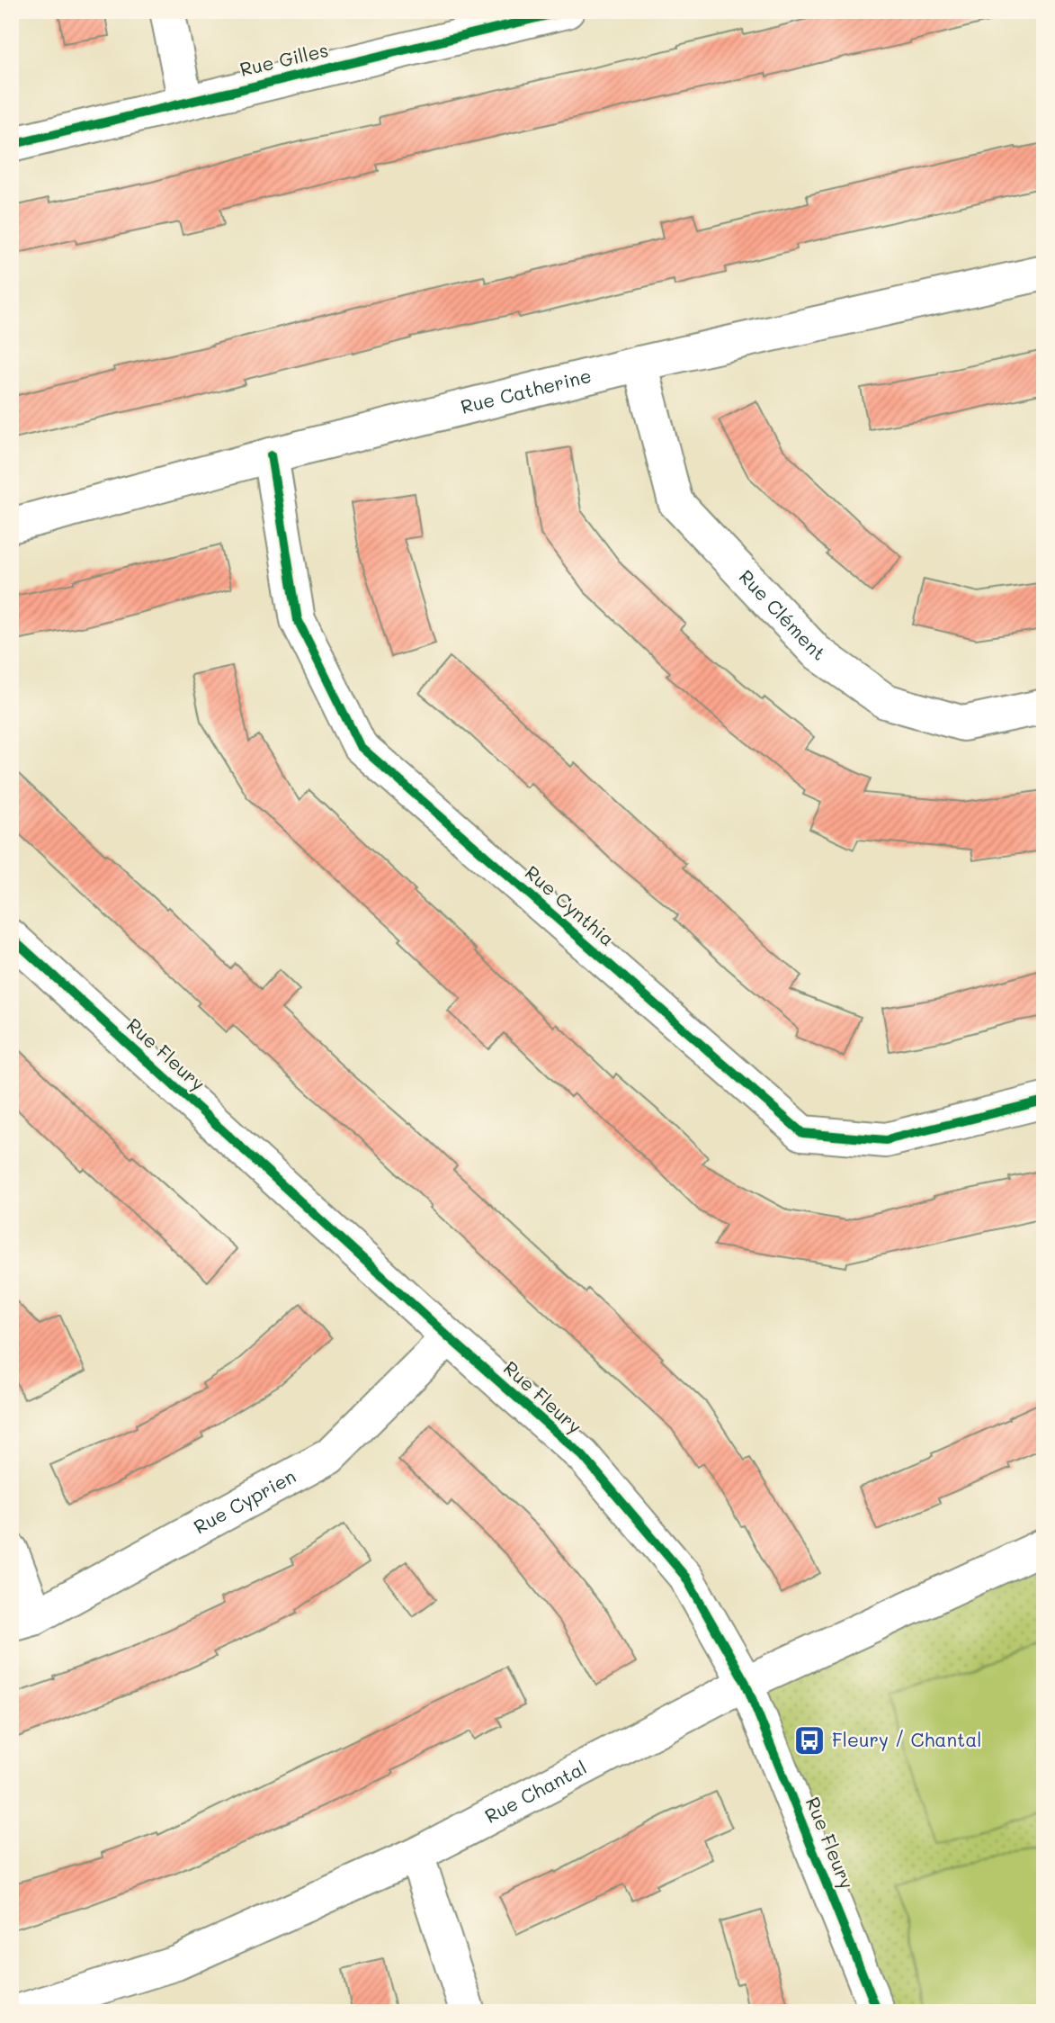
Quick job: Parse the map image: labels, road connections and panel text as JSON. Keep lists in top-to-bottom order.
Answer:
{
  "streets": {
    "street": [
      "Rue Gilles",
      "Rue Catherine",
      "Rue Clément",
      "Rue Cynthia",
      "Rue Fleury",
      "Rue Cyprien",
      "Rue Chantal"
    ]
  },
  "crossings": [
    ["Rue Catherine", "Rue Clément"],
    ["Rue Catherine", "Rue Cynthia"],
    ["Rue Fleury", "Rue Cyprien"],
    ["Rue Fleury", "Rue Chantal"]
  ],
  "places": {
    "bus stop": ["Fleury / Chantal"]
  }
}
